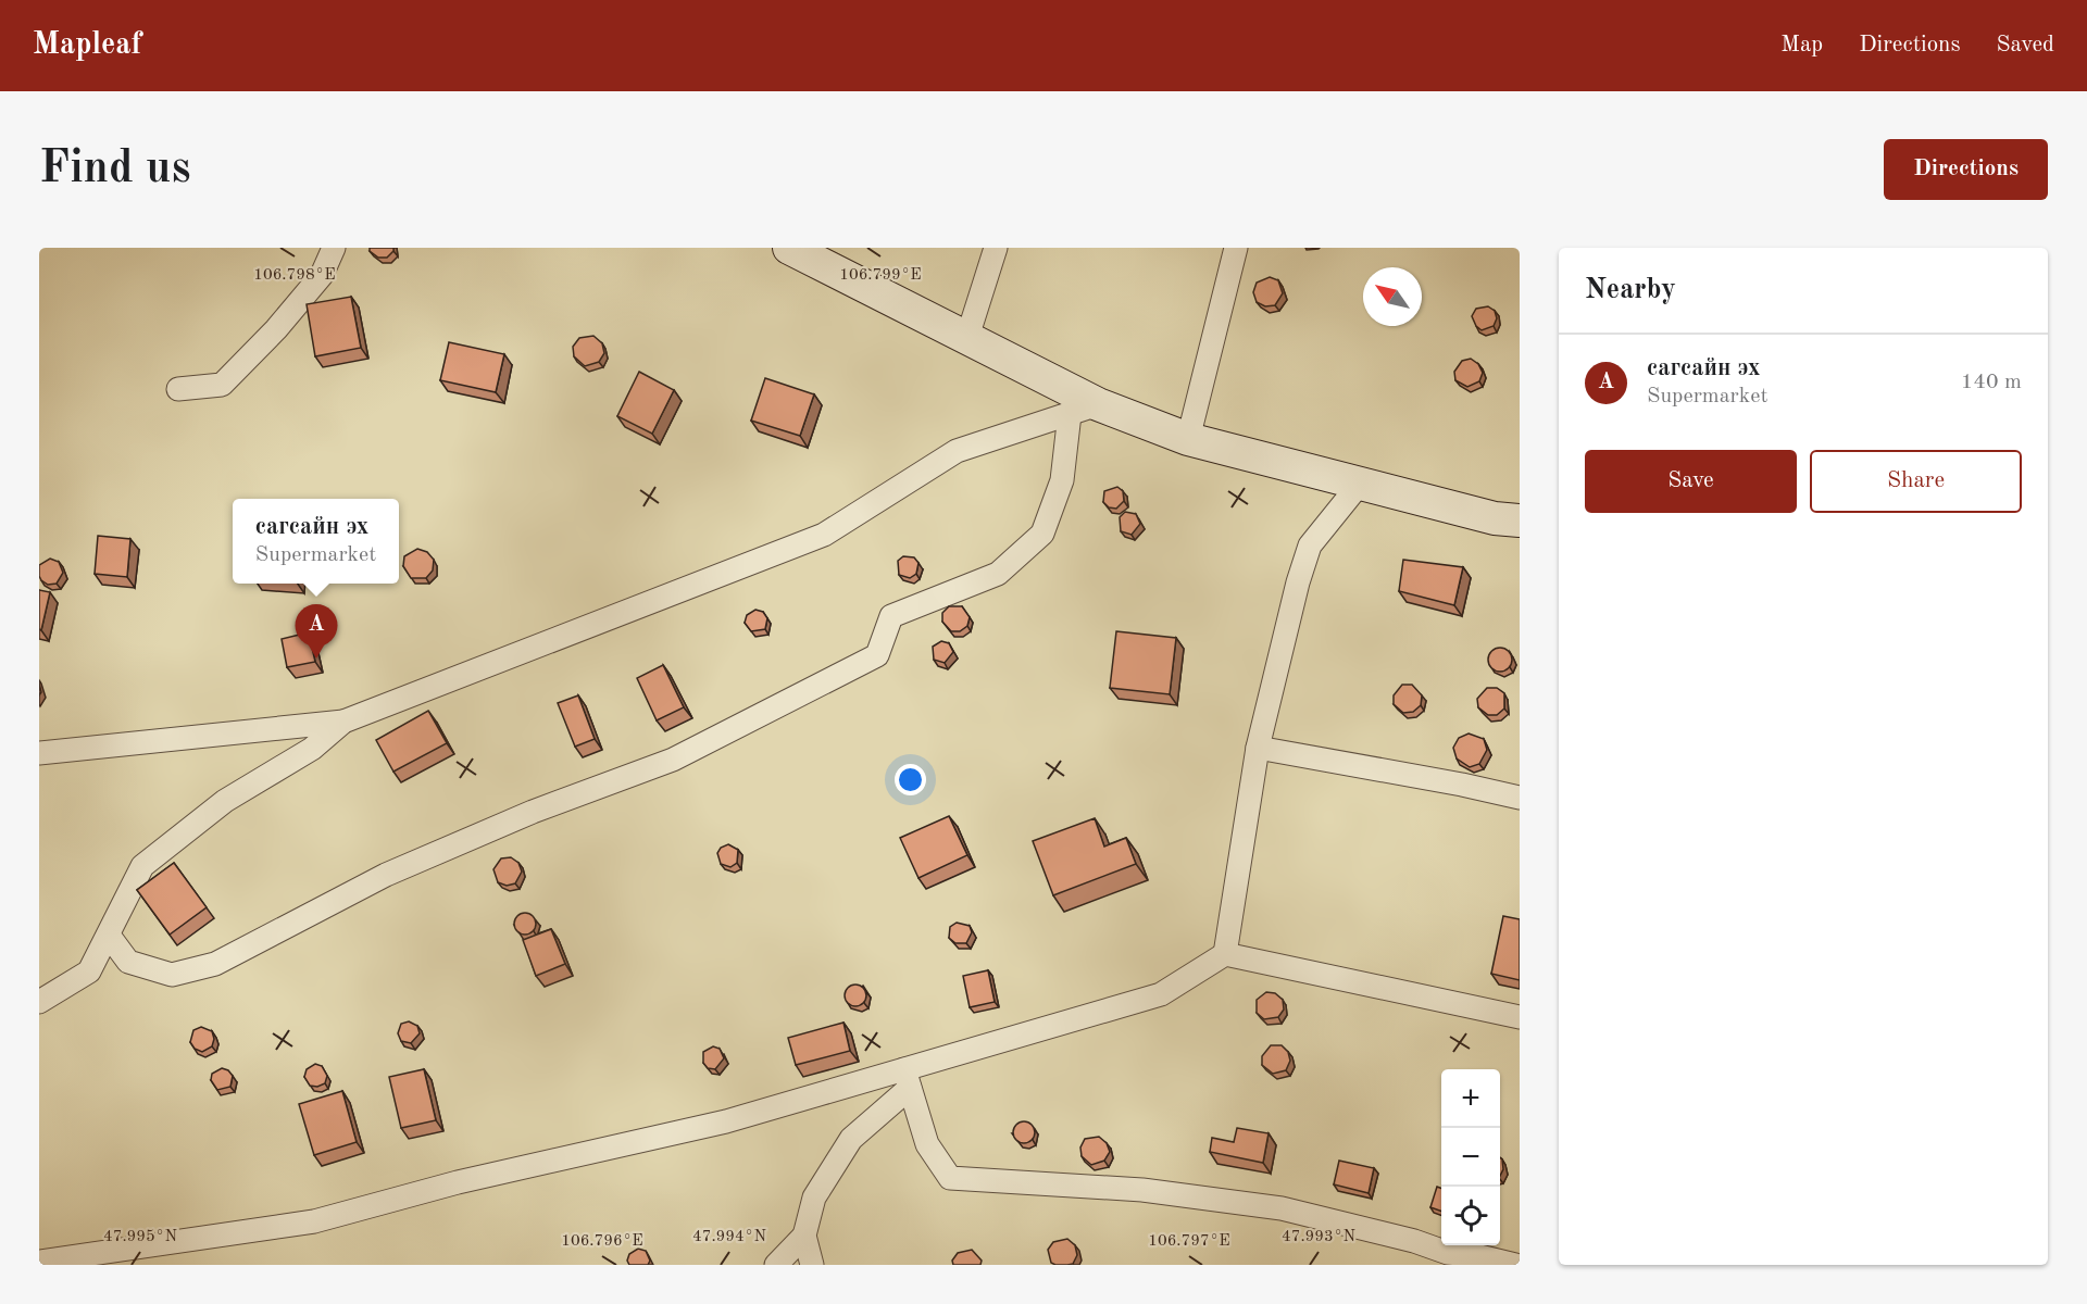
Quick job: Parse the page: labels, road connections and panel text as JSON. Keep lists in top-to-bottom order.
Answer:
{
  "north": "top left",
  "page": {
    "header": "Mapleaf",
    "nav": ["Map", "Directions", "Saved"],
    "buttons": [
      "Directions",
      ["Save", "Share"]
    ],
    "title": "Find us",
    "heading": "Nearby",
    "list": [
      {
        "mark": "A",
        "name": "сагсайн эх",
        "note": "Supermarket",
        "value": "140 m"
      }
    ],
    "popup": ["сагсайн эх", "Supermarket"],
    "pins": "A",
    "map_buttons": ["+", "−"]
  },
  "coordinates": [
    "106.798°E",
    "106.799°E",
    "47.995°N",
    "47.994°N",
    "47.993°N",
    "106.796°E",
    "106.797°E"
  ]
}
